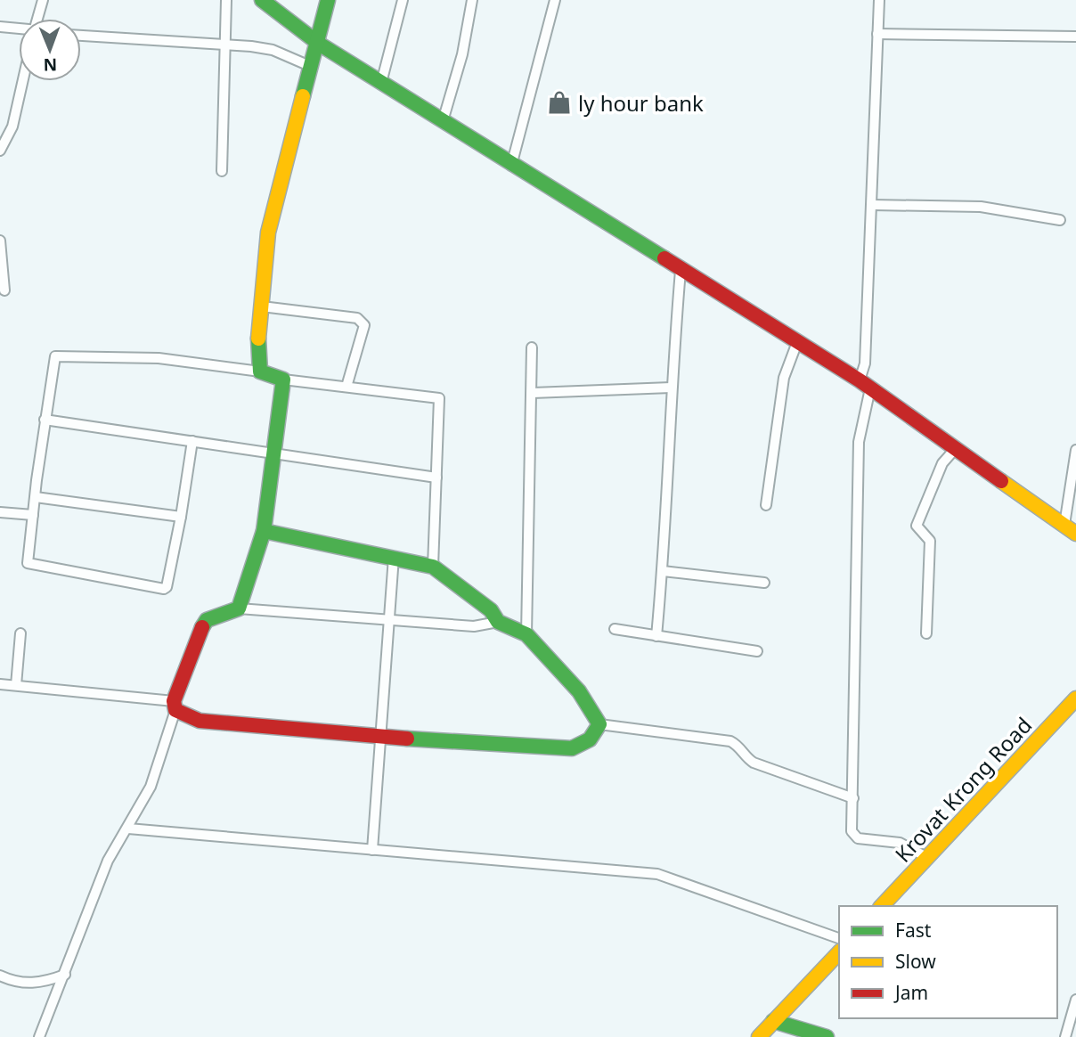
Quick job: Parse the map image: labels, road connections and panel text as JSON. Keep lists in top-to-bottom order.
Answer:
{
  "streets": {
    "main road": ["Krovat Krong Road"]
  },
  "places": {
    "shop": ["ly hour bank"]
  },
  "legend": ["Fast", "Slow", "Jam"],
  "north": "bottom"
}
